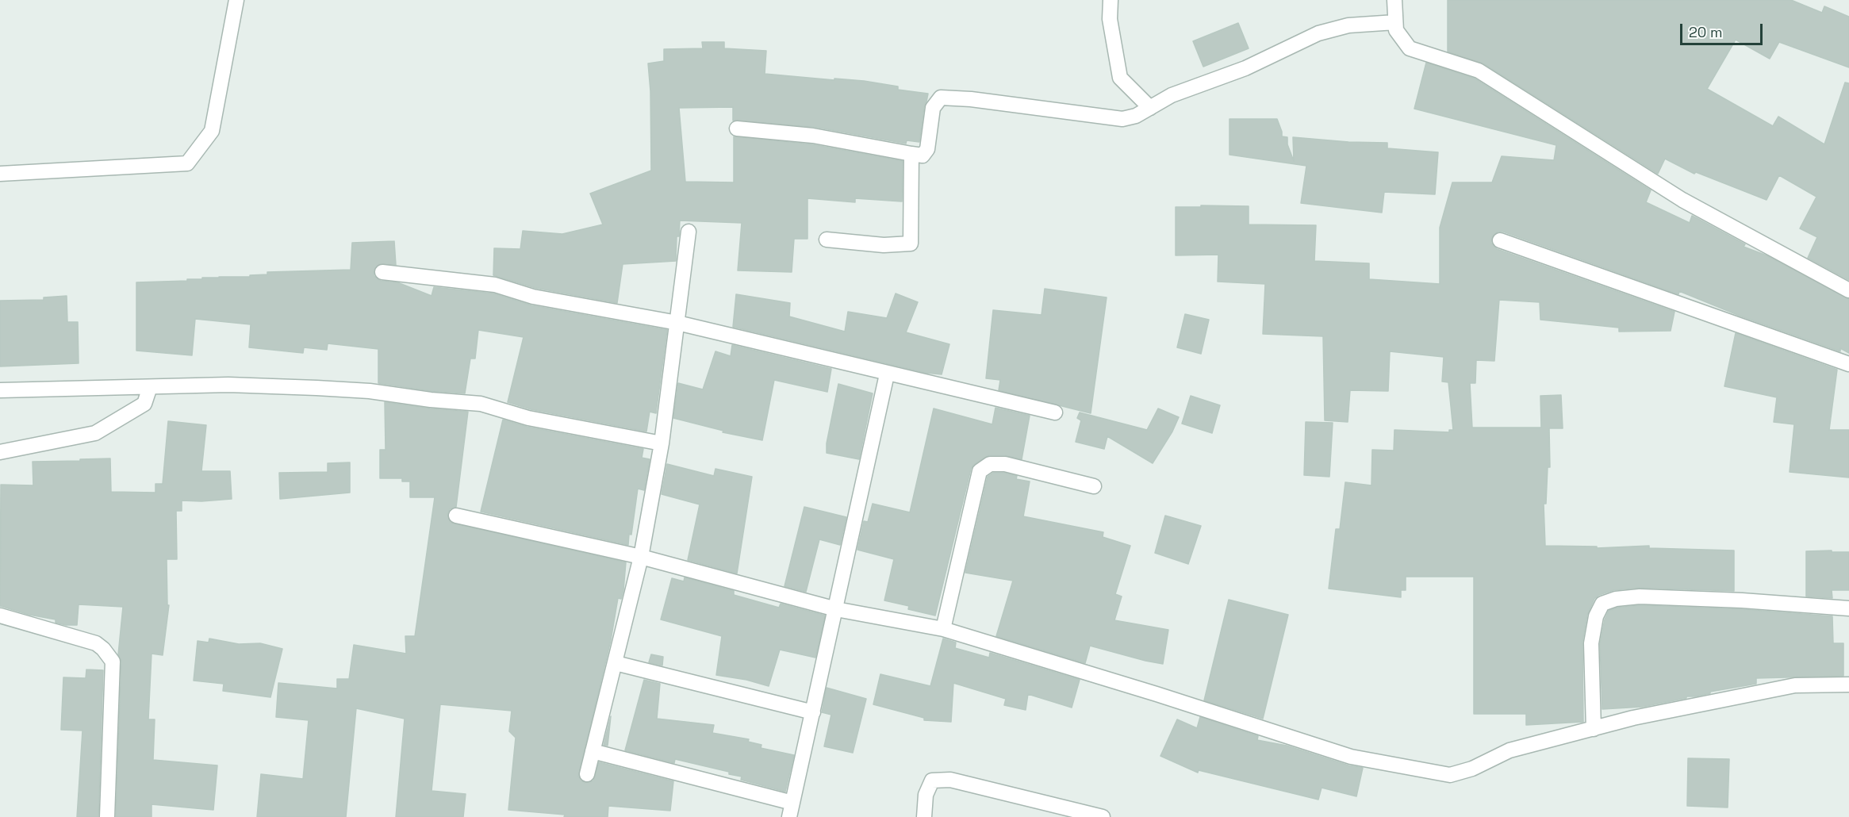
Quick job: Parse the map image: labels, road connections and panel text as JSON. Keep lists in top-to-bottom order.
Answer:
{
  "scale_bar": "20 m"
}
